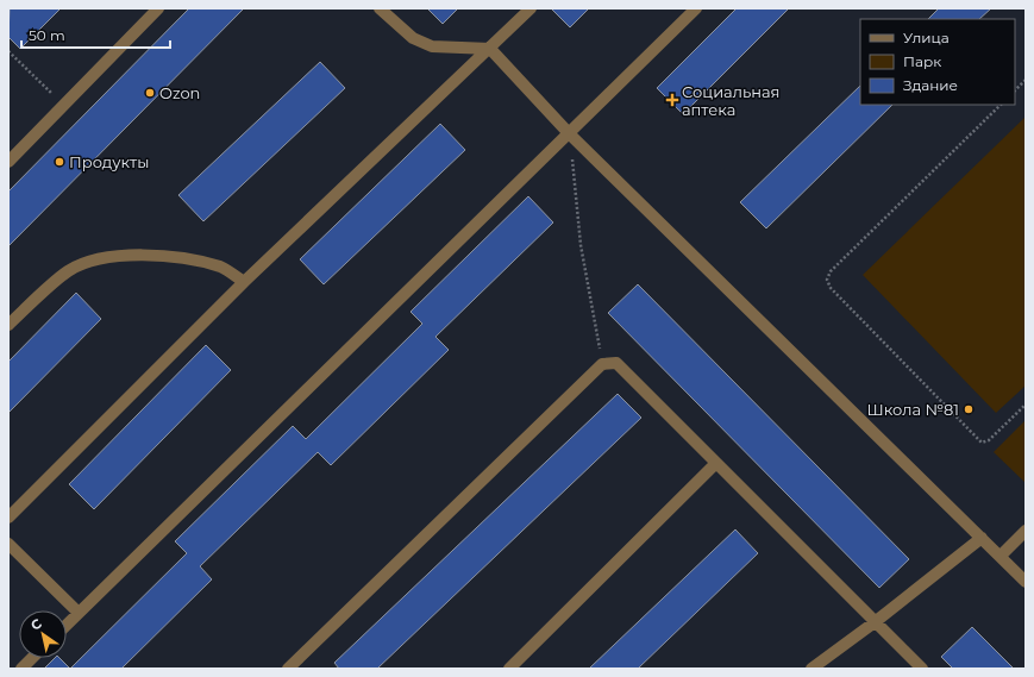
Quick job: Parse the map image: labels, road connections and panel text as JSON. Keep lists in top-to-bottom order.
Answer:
{
  "places": {
    "other": ["Ozon", "Продукты", "Школа №81"],
    "health": ["Социальная аптека"]
  },
  "legend": ["Улица", "Парк", "Здание"],
  "scale_bar": "50 m",
  "north": "top left"
}
